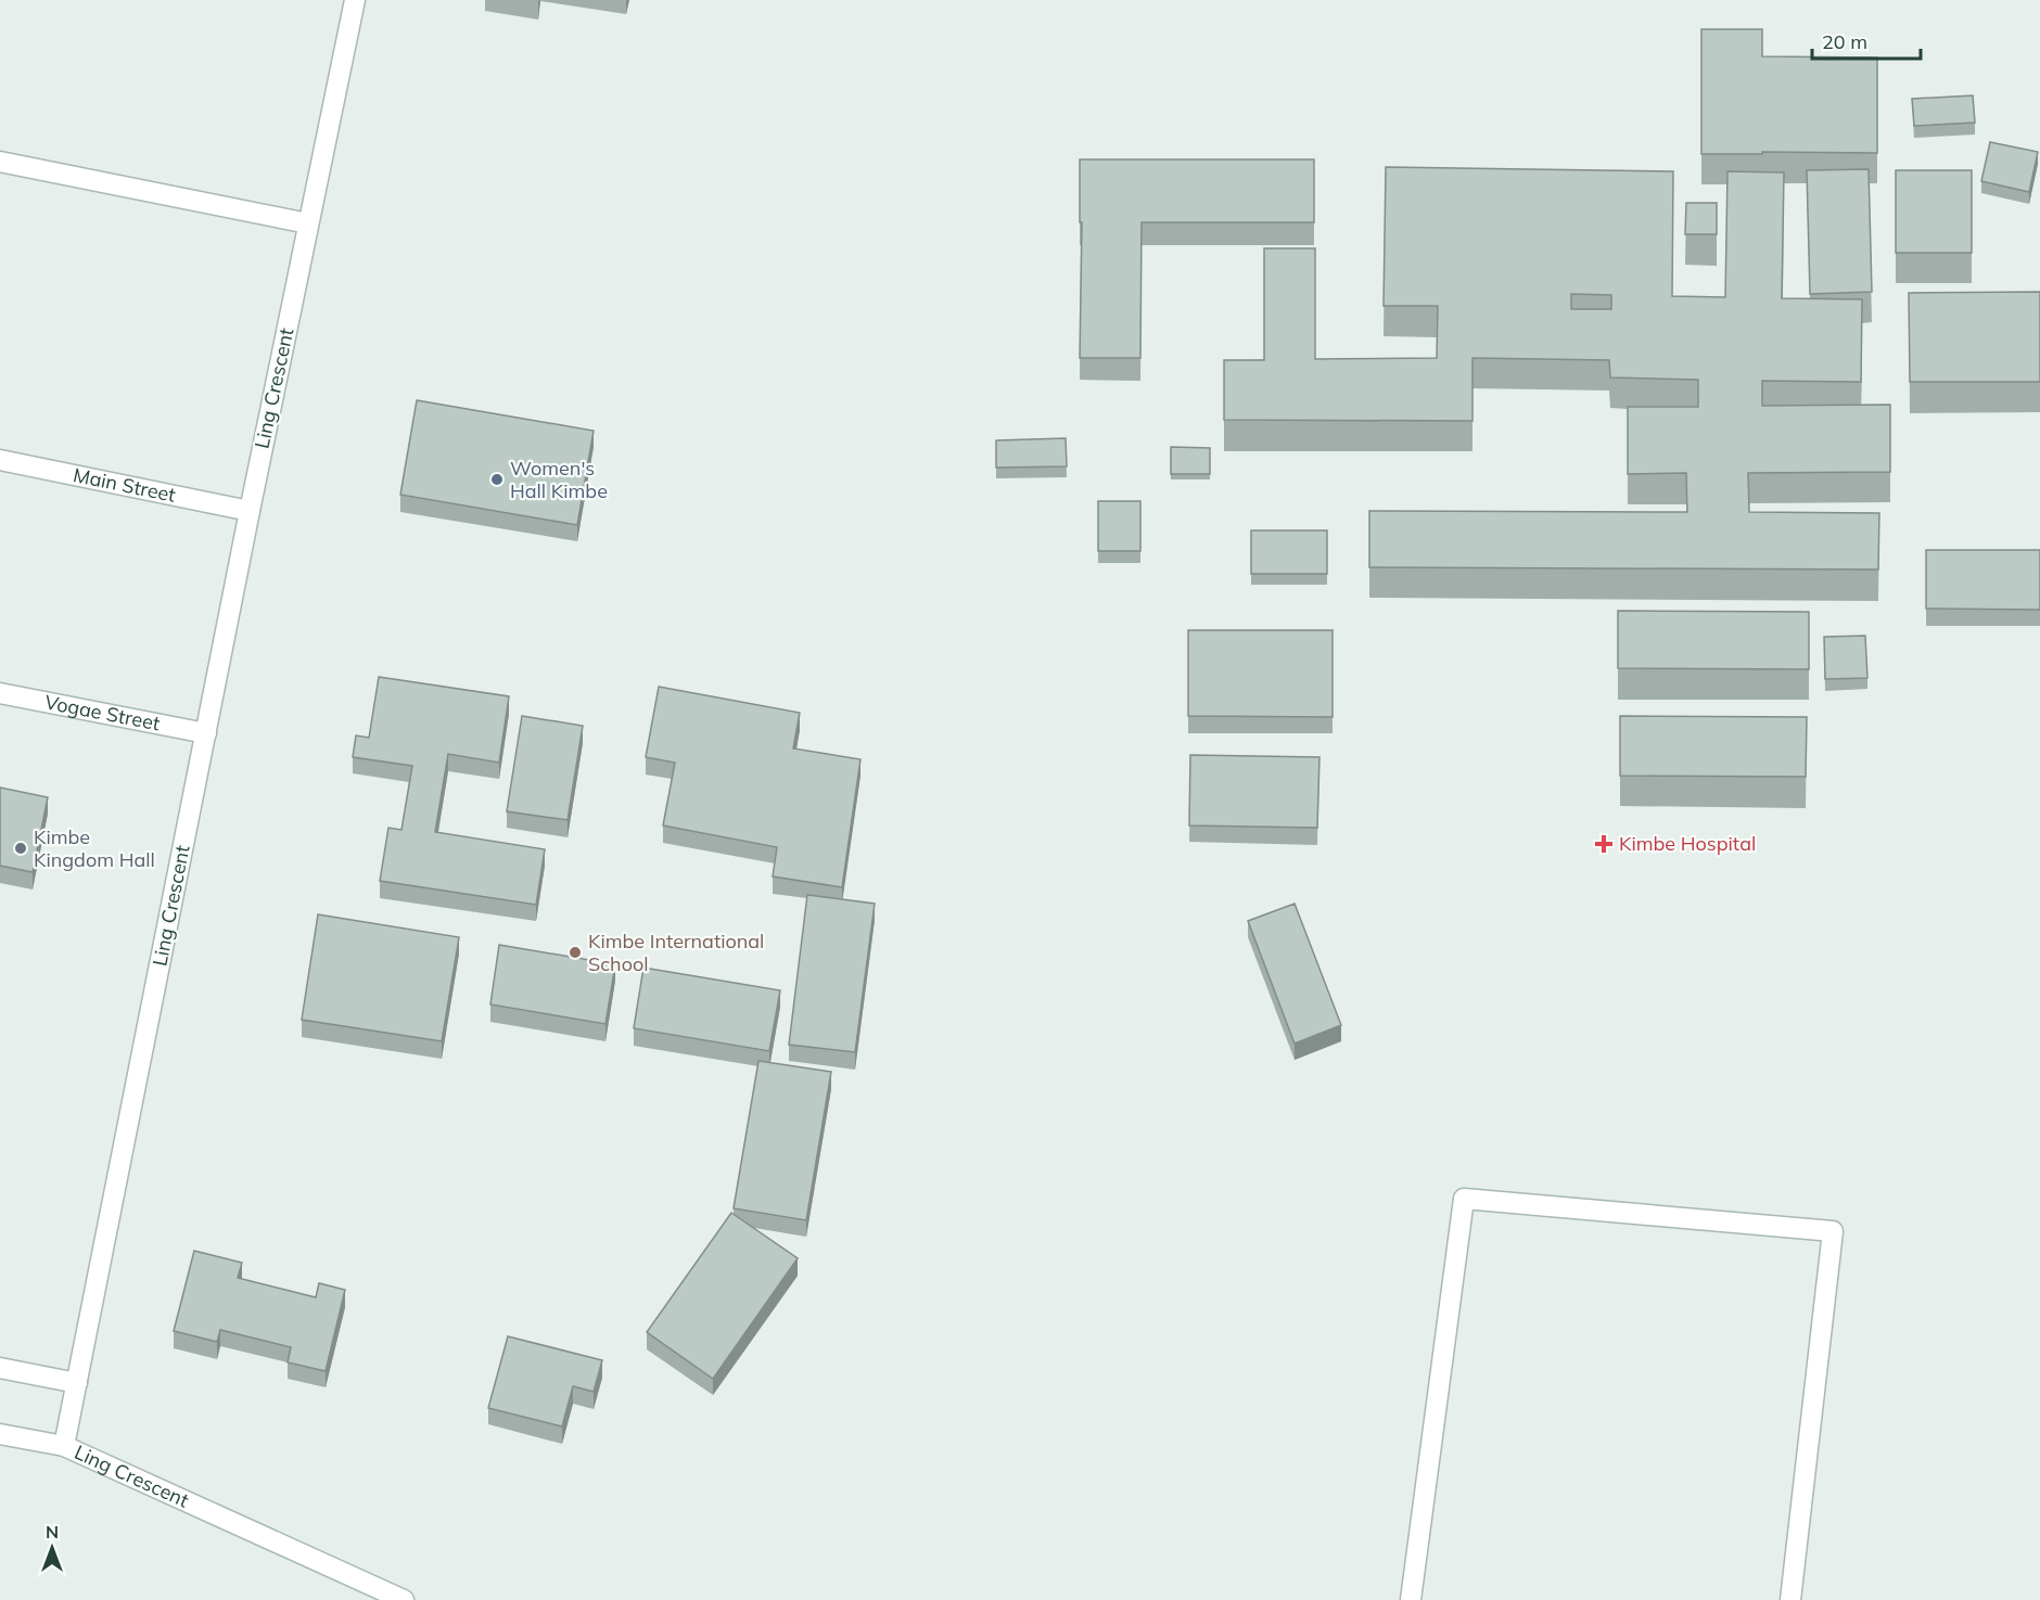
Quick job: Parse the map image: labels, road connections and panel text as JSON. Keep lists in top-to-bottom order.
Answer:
{
  "streets": {
    "street": ["Ling Crescent", "Main Street", "Vogae Street"]
  },
  "crossings": [
    ["Ling Crescent", "Main Street"],
    ["Ling Crescent", "Vogae Street"]
  ],
  "places": {
    "other": ["Women's Hall Kimbe", "Kimbe Kingdom Hall", "Kimbe International School"],
    "health": ["Kimbe Hospital"]
  },
  "scale_bar": "20 m",
  "north": "top"
}
